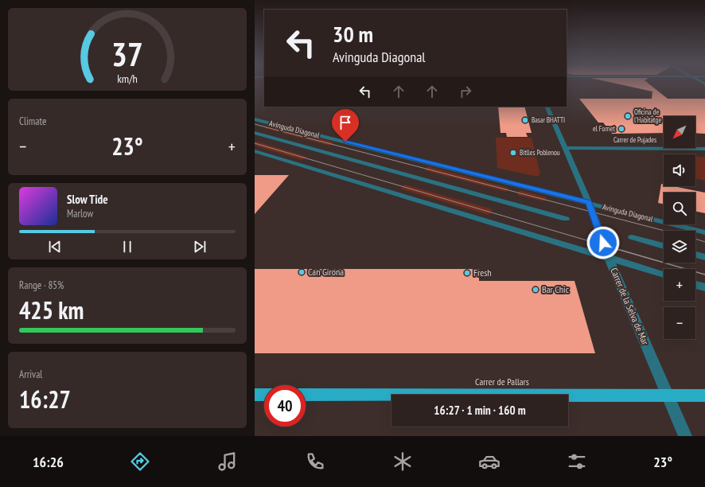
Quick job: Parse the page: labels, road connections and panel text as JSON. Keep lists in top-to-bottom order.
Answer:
{
  "streets": {
    "main road": ["Carrer de Pallars"],
    "street": ["Avinguda Diagonal", "Carrer de Pujades", "Carrer de la Selva de Mar"]
  },
  "crossings": [
    ["Avinguda Diagonal", "Carrer de la Selva de Mar"],
    ["Carrer de Pujades", "Carrer de la Selva de Mar"],
    ["Carrer de la Selva de Mar", "Carrer de Pallars"]
  ],
  "places": [
    "Oficina de l'Habitatge",
    "Basar BHATTI",
    "el Fornet",
    "Bitlles Poblenou",
    "Can Girona",
    "Fresh",
    "Bar Chic"
  ],
  "north": "bottom left",
  "page": {
    "turn": ["30 m", "Avinguda Diagonal"],
    "tile": [
      "Climate",
      ["Range · 85%", "425 km"],
      ["Arrival", "16:27"]
    ],
    "map_buttons": ["+", "−"],
    "heat": ["−", "23°", "+"],
    "song": ["Slow Tide", "Marlow"],
    "limit": "40",
    "trip": "16:27 · 1 min · 160 m",
    "tabs": ["16:26", "23°"],
    "gauge": ["37", "km/h"]
  }
}
